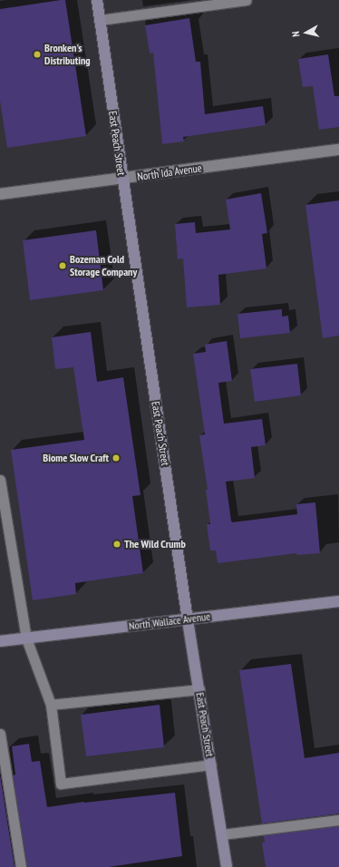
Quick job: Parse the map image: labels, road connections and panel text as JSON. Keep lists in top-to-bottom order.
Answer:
{
  "streets": {
    "street": ["East Peach Street", "North Ida Avenue", "North Wallace Avenue"]
  },
  "crossings": [
    ["East Peach Street", "North Ida Avenue"],
    ["East Peach Street", "North Wallace Avenue"]
  ],
  "places": [
    "Bronken's Distributing",
    "Bozeman Cold Storage Company",
    "Biome Slow Craft",
    "The Wild Crumb"
  ],
  "north": "left"
}
